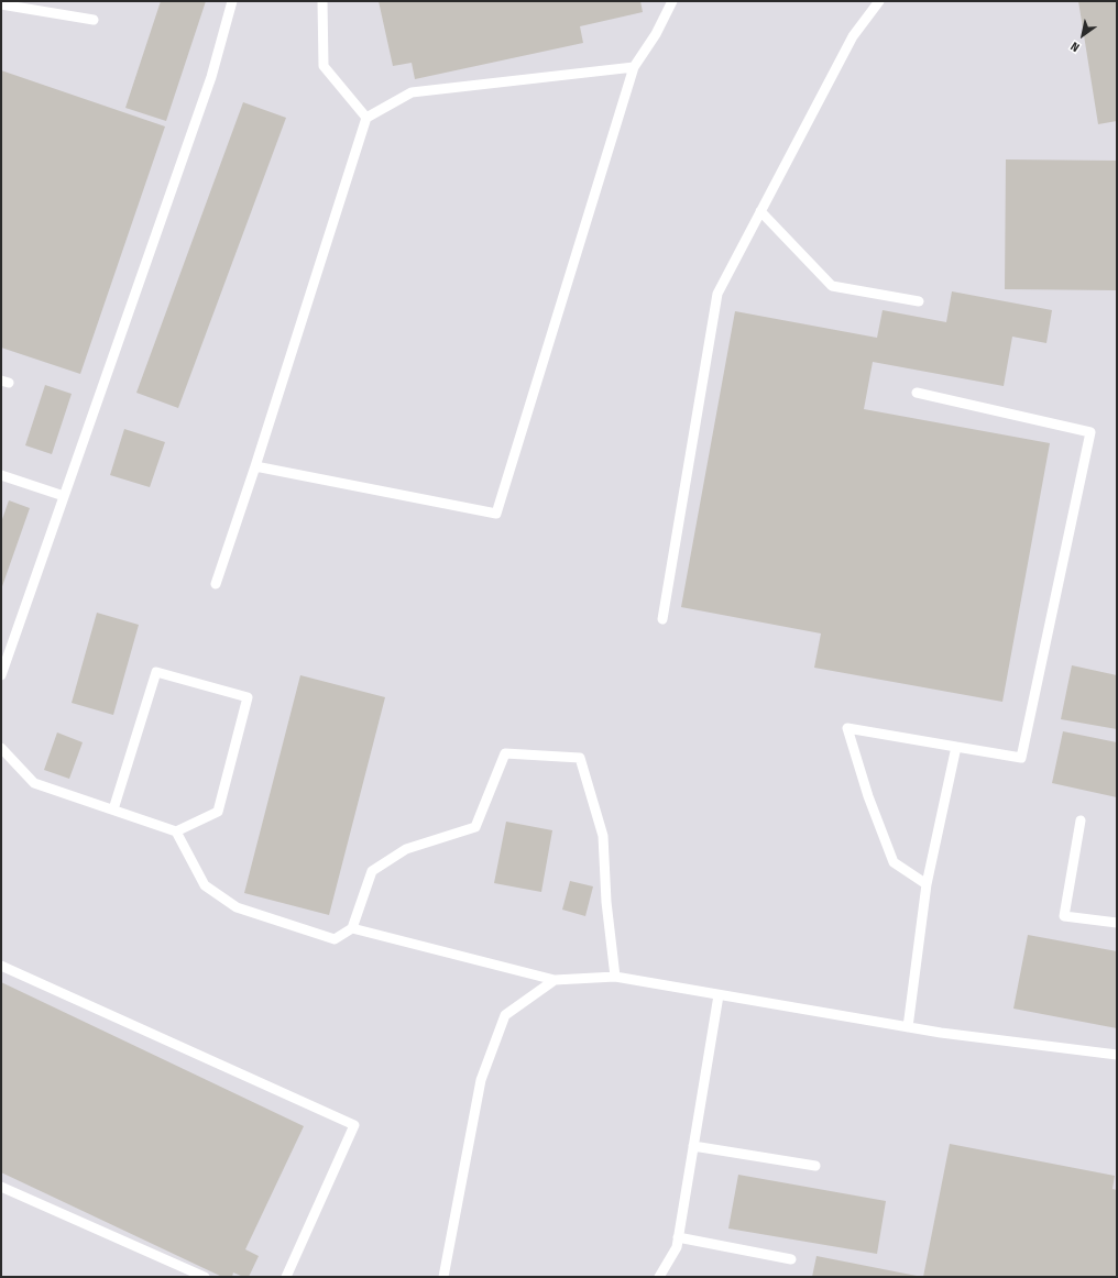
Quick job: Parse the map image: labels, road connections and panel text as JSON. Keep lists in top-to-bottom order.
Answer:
{
  "north": "bottom left"
}
